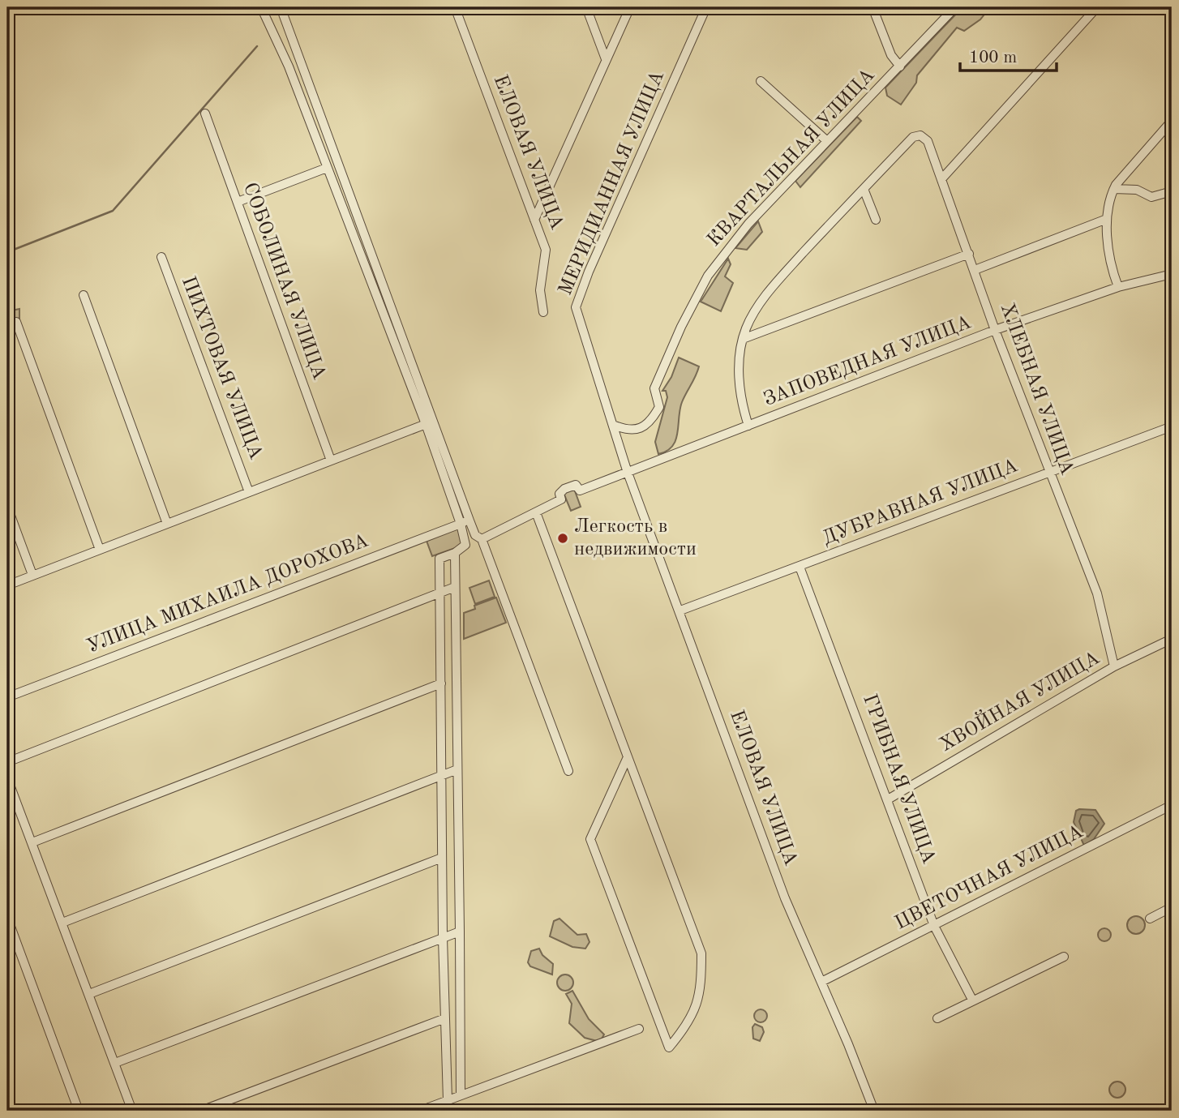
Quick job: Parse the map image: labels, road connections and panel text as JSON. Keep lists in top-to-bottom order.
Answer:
{
  "streets": {
    "street": [
      "ЕЛОВАЯ УЛИЦА",
      "КВАРТАЛЬНАЯ УЛИЦА",
      "МЕРИДИАННАЯ УЛИЦА",
      "СОБОЛИНАЯ УЛИЦА",
      "ЗАПОВЕДНАЯ УЛИЦА",
      "ПИХТОВАЯ УЛИЦА",
      "ХЛЕБНАЯ УЛИЦА",
      "ДУБРАВНАЯ УЛИЦА",
      "УЛИЦА МИХАИЛА ДОРОХОВА",
      "ХВОЙНАЯ УЛИЦА",
      "ГРИБНАЯ УЛИЦА",
      "ЦВЕТОЧНАЯ УЛИЦА"
    ]
  },
  "crossings": [
    ["ЕЛОВАЯ УЛИЦА", "МЕРИДИАННАЯ УЛИЦА"],
    ["ЕЛОВАЯ УЛИЦА", "ЗАПОВЕДНАЯ УЛИЦА"],
    ["ЕЛОВАЯ УЛИЦА", "ДУБРАВНАЯ УЛИЦА"],
    ["ЕЛОВАЯ УЛИЦА", "ЦВЕТОЧНАЯ УЛИЦА"],
    ["КВАРТАЛЬНАЯ УЛИЦА", "МЕРИДИАННАЯ УЛИЦА"],
    ["МЕРИДИАННАЯ УЛИЦА", "ЗАПОВЕДНАЯ УЛИЦА"],
    ["ЗАПОВЕДНАЯ УЛИЦА", "ХЛЕБНАЯ УЛИЦА"],
    ["ХЛЕБНАЯ УЛИЦА", "ДУБРАВНАЯ УЛИЦА"],
    ["ХЛЕБНАЯ УЛИЦА", "ХВОЙНАЯ УЛИЦА"],
    ["ДУБРАВНАЯ УЛИЦА", "ГРИБНАЯ УЛИЦА"],
    ["ХВОЙНАЯ УЛИЦА", "ГРИБНАЯ УЛИЦА"],
    ["ГРИБНАЯ УЛИЦА", "ЦВЕТОЧНАЯ УЛИЦА"]
  ],
  "places": ["Легкость в недвижимости"],
  "scale_bar": "100 m"
}
